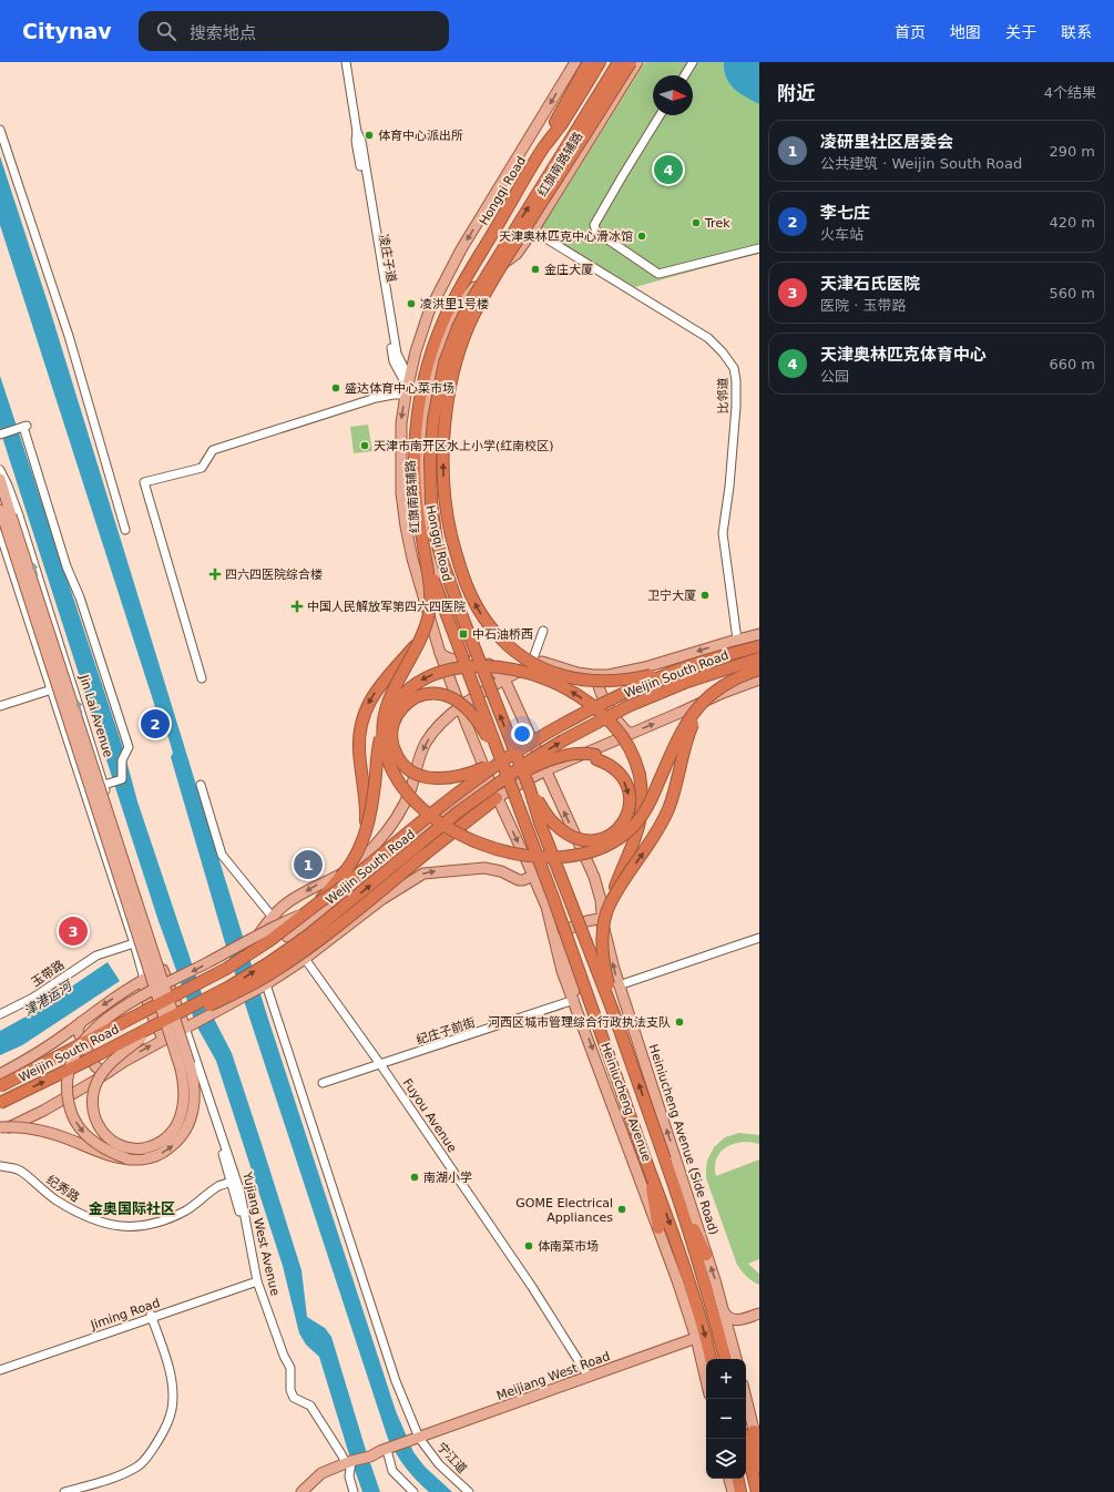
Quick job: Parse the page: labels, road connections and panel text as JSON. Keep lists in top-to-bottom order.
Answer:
{
  "streets": {
    "highway": ["Hongqi Road", "Weijin South Road", "Heiniucheng Avenue"],
    "main road": ["红旗南路辅路", "Heiniucheng Avenue (Side Road)", "Meijiang West Road"],
    "street": [
      "凌庄子道",
      "比邻道",
      "Jin Lai Avenue",
      "玉带路",
      "纪庄子前街",
      "Fuyou Avenue",
      "纪秀路",
      "Yujiang West Avenue",
      "Jiming Road",
      "宁江道"
    ]
  },
  "crossings": [
    ["红旗南路辅路", "凌庄子道"],
    ["红旗南路辅路", "比邻道"],
    ["红旗南路辅路", "Heiniucheng Avenue"],
    ["红旗南路辅路", "Heiniucheng Avenue (Side Road)"],
    ["Hongqi Road", "Weijin South Road"],
    ["Hongqi Road", "Heiniucheng Avenue"],
    ["Weijin South Road", "Heiniucheng Avenue"],
    ["纪庄子前街", "Heiniucheng Avenue"],
    ["纪庄子前街", "Fuyou Avenue"],
    ["Heiniucheng Avenue", "Meijiang West Road"],
    ["Fuyou Avenue", "Meijiang West Road"],
    ["纪秀路", "Yujiang West Avenue"],
    ["Yujiang West Avenue", "Jiming Road"],
    ["Yujiang West Avenue", "Meijiang West Road"],
    ["Meijiang West Road", "宁江道"]
  ],
  "one_way": ["Heiniucheng Avenue (Side Road)"],
  "districts": ["金奥国际社区"],
  "water": ["津港运河"],
  "places": {
    "other": [
      "体育中心派出所",
      "Trek",
      "天津奥林匹克中心滑冰馆",
      "金庄大厦",
      "凌洪里1号楼",
      "盛达体育中心菜市场",
      "天津市南开区水上小学(红南校区)",
      "卫宁大厦",
      "河西区城市管理综合行政执法支队",
      "南湖小学",
      "GOME Electrical Appliances",
      "体南菜市场"
    ],
    "health": ["四六四医院综合楼", "中国人民解放军第四六四医院"],
    "transit": ["中石油桥西"]
  },
  "north": "right",
  "page": {
    "header": "Citynav",
    "search": "搜索地点",
    "nav": [
      "首页",
      "地图",
      "关于",
      "联系"
    ],
    "heading": ["附近", "4个结果"],
    "list": [
      {
        "mark": "1",
        "name": "凌研里社区居委会",
        "note": "公共建筑 · Weijin South Road",
        "value": "290 m"
      },
      {
        "mark": "2",
        "name": "李七庄",
        "note": "火车站",
        "value": "420 m"
      },
      {
        "mark": "3",
        "name": "天津石氏医院",
        "note": "医院 · 玉带路",
        "value": "560 m"
      },
      {
        "mark": "4",
        "name": "天津奥林匹克体育中心",
        "note": "公园",
        "value": "660 m"
      }
    ],
    "pins": [
      "4",
      "2",
      "1",
      "3"
    ],
    "map_buttons": ["+", "−"]
  }
}
